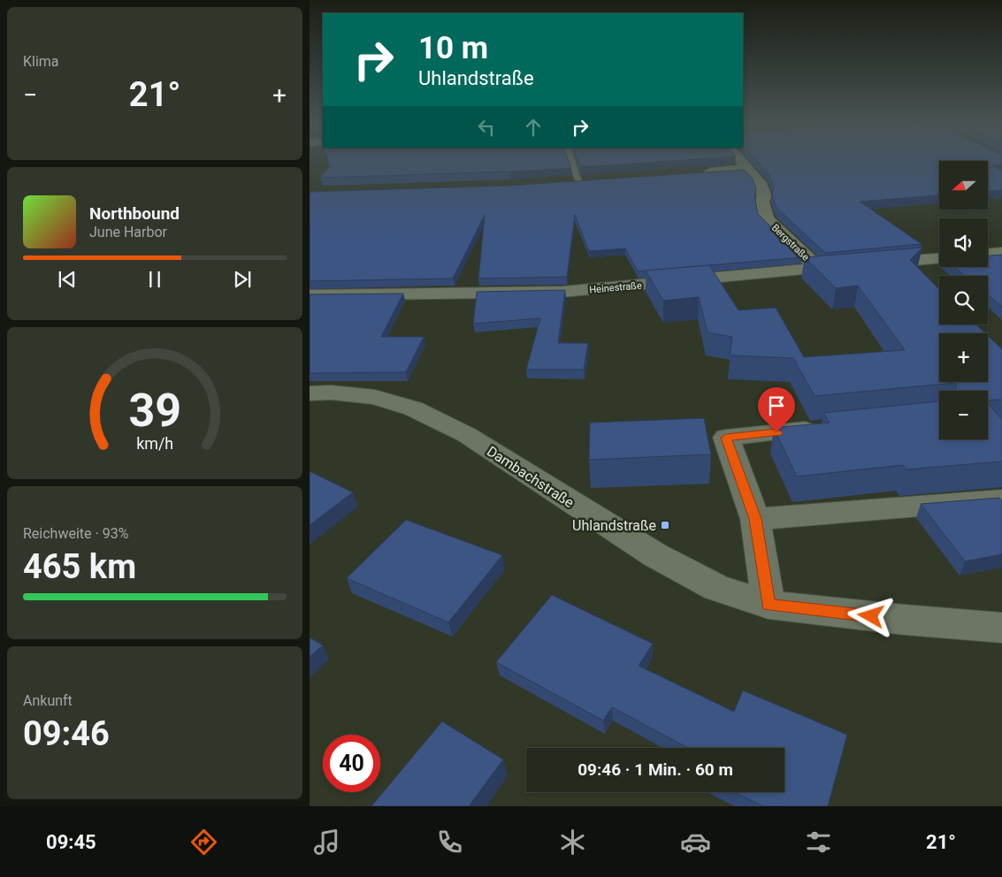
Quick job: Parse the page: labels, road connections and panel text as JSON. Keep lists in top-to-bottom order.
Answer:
{
  "streets": {
    "street": ["Bergstraße", "Heinestraße", "Dambachstraße"]
  },
  "crossings": [
    ["Bergstraße", "Heinestraße"]
  ],
  "places": {
    "transit": ["Uhlandstraße"]
  },
  "north": "left",
  "page": {
    "tile": [
      "Klima",
      ["Reichweite · 93%", "465 km"],
      ["Ankunft", "09:46"]
    ],
    "turn": ["10 m", "Uhlandstraße"],
    "heat": ["−", "21°", "+"],
    "map_buttons": ["+", "−"],
    "song": ["Northbound", "June Harbor"],
    "limit": "40",
    "trip": "09:46 · 1 Min. · 60 m",
    "tabs": ["09:45", "21°"],
    "gauge": ["39", "km/h"]
  }
}
